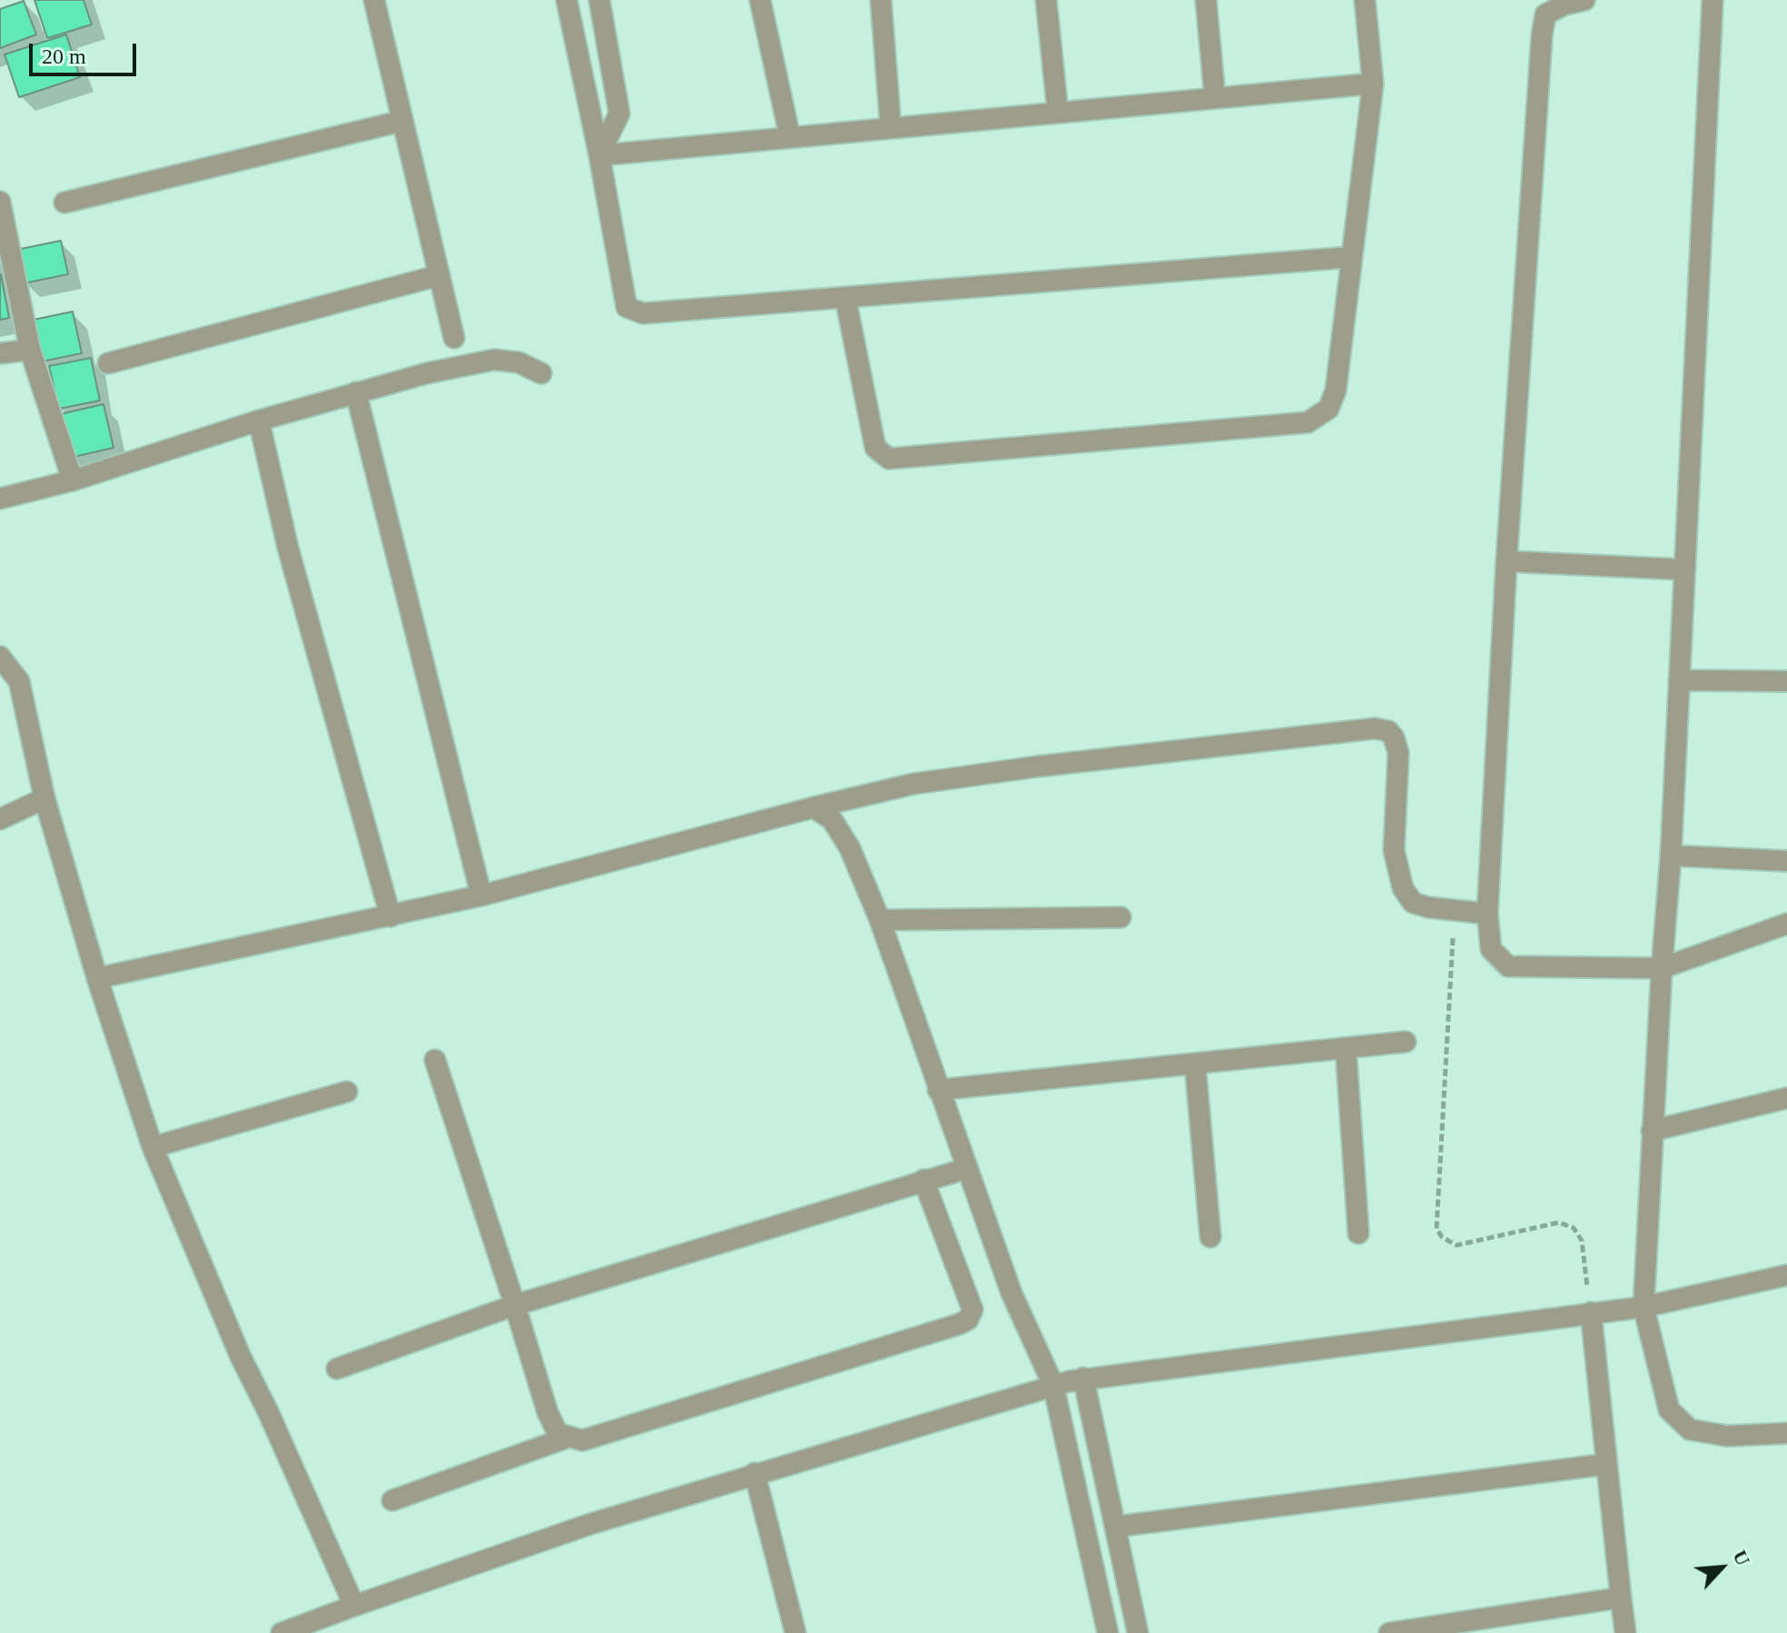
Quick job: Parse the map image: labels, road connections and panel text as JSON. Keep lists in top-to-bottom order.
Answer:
{
  "scale_bar": "20 m",
  "north": "top right"
}
